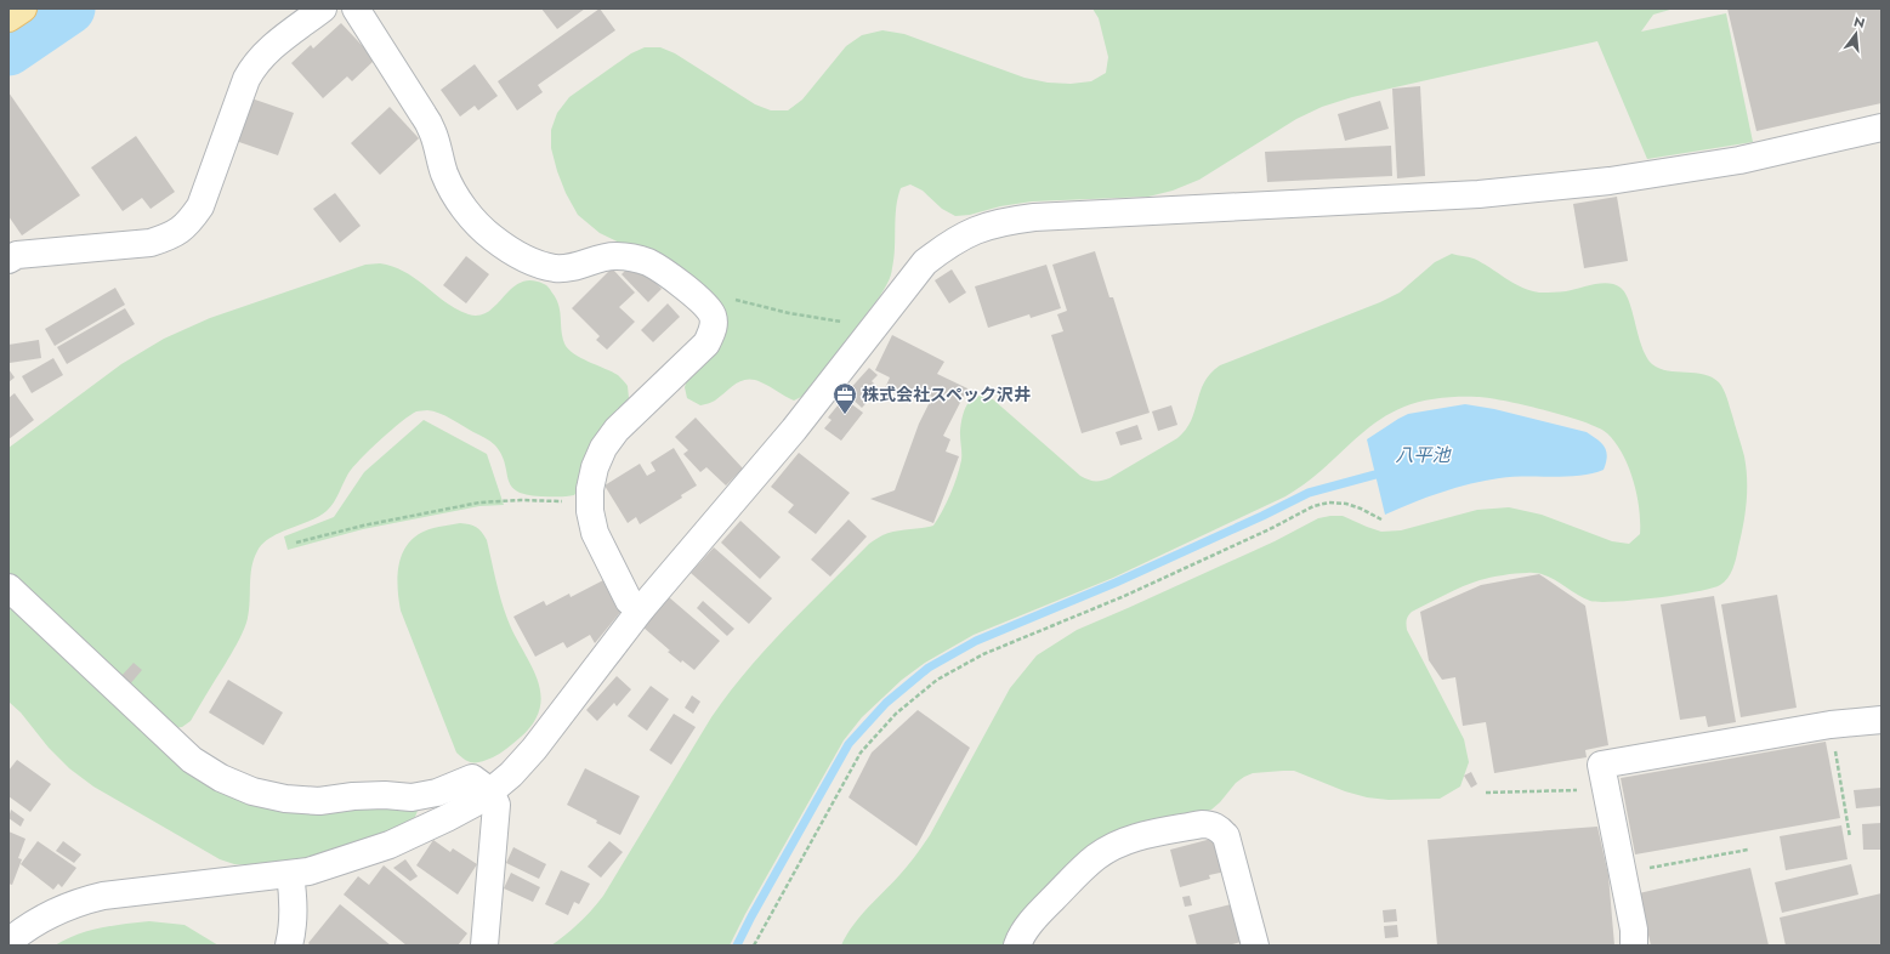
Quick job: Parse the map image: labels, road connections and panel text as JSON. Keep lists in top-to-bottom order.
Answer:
{
  "water": ["八平池"],
  "places": {
    "office": ["株式会社スペック沢井"]
  },
  "north": "top"
}
